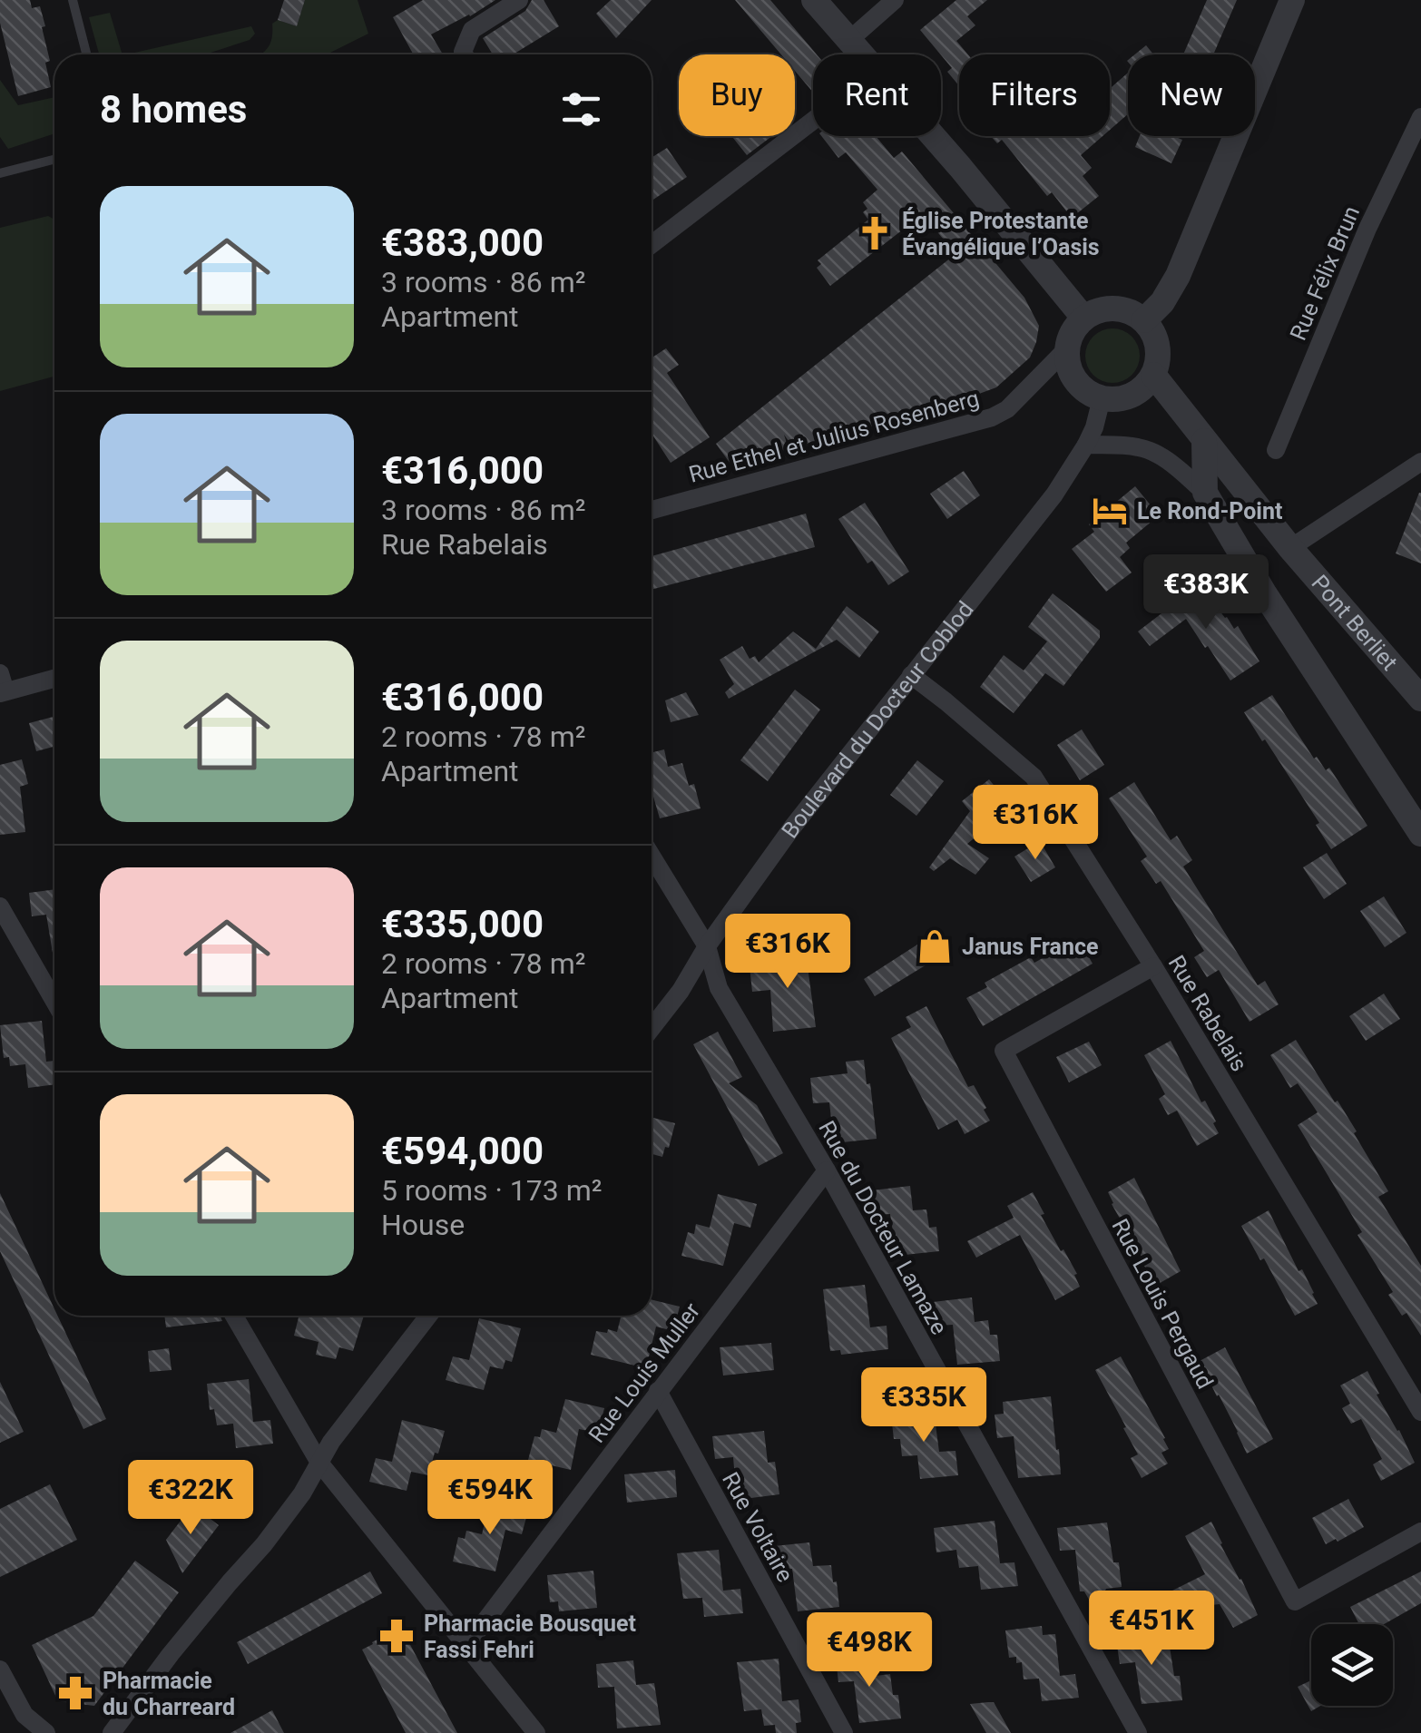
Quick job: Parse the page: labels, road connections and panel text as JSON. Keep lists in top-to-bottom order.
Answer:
{
  "streets": {
    "street": [
      "Rue Félix Brun",
      "Rue Ethel et Julius Rosenberg",
      "Pont Berliet",
      "Boulevard du Docteur Coblod",
      "Rue Rabelais",
      "Rue du Docteur Lamaze",
      "Rue Louis Pergaud",
      "Rue Louis Muller",
      "Rue Voltaire"
    ]
  },
  "crossings": [
    ["Rue Ethel et Julius Rosenberg", "Pont Berliet"],
    ["Rue Ethel et Julius Rosenberg", "Boulevard du Docteur Coblod"],
    ["Pont Berliet", "Boulevard du Docteur Coblod"],
    ["Boulevard du Docteur Coblod", "Rue Rabelais"],
    ["Boulevard du Docteur Coblod", "Rue du Docteur Lamaze"],
    ["Rue Rabelais", "Rue Louis Pergaud"],
    ["Rue du Docteur Lamaze", "Rue Louis Muller"],
    ["Rue Louis Muller", "Rue Voltaire"]
  ],
  "places": {
    "church": ["Église Protestante Évangélique l’Oasis"],
    "hotel": ["Le Rond-Point"],
    "shop": ["Janus France"],
    "pharmacy": ["Pharmacie Bousquet Fassi Fehri", "Pharmacie du Charreard"]
  },
  "page": {
    "chip": [
      "Buy",
      "Rent",
      "Filters",
      "New"
    ],
    "heading": "8 homes",
    "list": [
      {
        "name": "€383,000",
        "note": "3 rooms · 86 m² · Apartment"
      },
      {
        "name": "€316,000",
        "note": "3 rooms · 86 m² · Rue Rabelais"
      },
      {
        "name": "€316,000",
        "note": "2 rooms · 78 m² · Apartment"
      },
      {
        "name": "€335,000",
        "note": "2 rooms · 78 m² · Apartment"
      },
      {
        "name": "€594,000",
        "note": "5 rooms · 173 m² · House"
      }
    ],
    "price": [
      "€383K",
      "€316K",
      "€316K",
      "€335K",
      "€322K",
      "€594K",
      "€451K",
      "€498K"
    ]
  }
}
